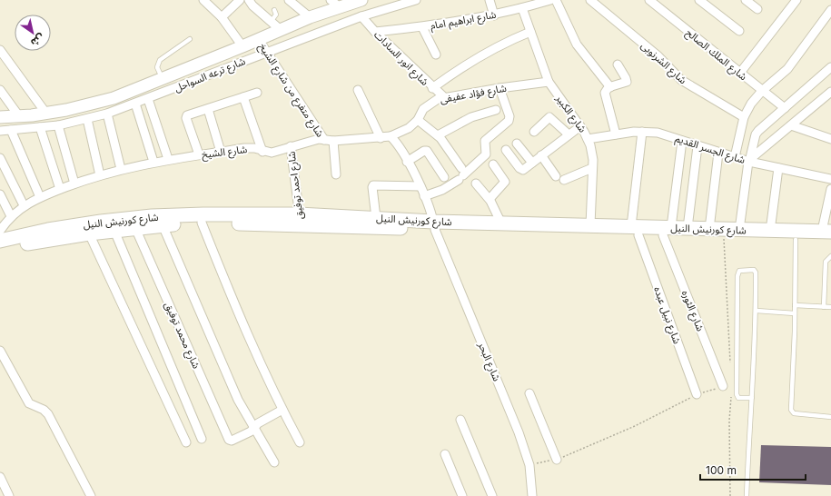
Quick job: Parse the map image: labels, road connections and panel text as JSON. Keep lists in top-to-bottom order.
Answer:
{
  "streets": {
    "main road": ["شارع ترعه السواحل", "شارع كورنيش النيل"],
    "street": [
      "شارع ابراهيم امام",
      "شارع الملك الصالح",
      "شارع انور السادات",
      "شارع الشرنوبى",
      "شارع متفرع من شارع الشيخ",
      "شارع فؤاد عفيفى",
      "شارع الكبير",
      "شارع الجسر القديم",
      "شارع الشيخ",
      "شارع احمد توفيق",
      "شارع الثوره",
      "شارع نبيل عبده",
      "شارع محمد توفيق",
      "شارع البحر"
    ]
  },
  "crossings": [
    ["شارع ابراهيم امام", "شارع انور السادات"],
    ["شارع ابراهيم امام", "شارع الكبير"],
    ["شارع انور السادات", "شارع ترعه السواحل"],
    ["شارع انور السادات", "شارع فؤاد عفيفى"],
    ["شارع ترعه السواحل", "شارع متفرع من شارع الشيخ"],
    ["شارع متفرع من شارع الشيخ", "شارع الشيخ"],
    ["شارع فؤاد عفيفى", "شارع الكبير"],
    ["شارع فؤاد عفيفى", "شارع الشيخ"],
    ["شارع الكبير", "شارع الجسر القديم"],
    ["شارع الكبير", "شارع كورنيش النيل"],
    ["شارع الشيخ", "شارع احمد توفيق"],
    ["شارع احمد توفيق", "شارع كورنيش النيل"],
    ["شارع كورنيش النيل", "شارع الثوره"],
    ["شارع كورنيش النيل", "شارع نبيل عبده"],
    ["شارع كورنيش النيل", "شارع محمد توفيق"],
    ["شارع كورنيش النيل", "شارع البحر"]
  ],
  "scale_bar": "100 m",
  "north": "bottom right"
}
